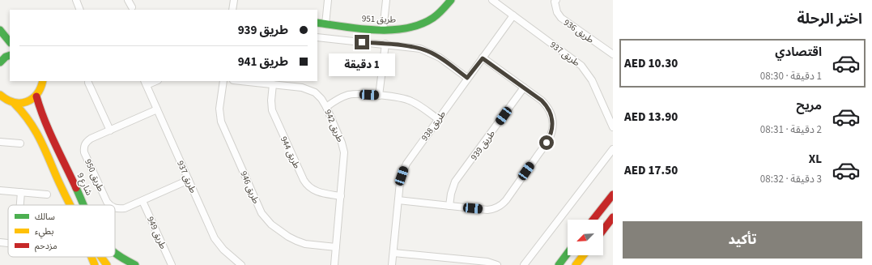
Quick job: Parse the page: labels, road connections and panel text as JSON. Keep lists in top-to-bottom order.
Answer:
{
  "streets": {
    "main road": ["طريق 951", "شارع 9"],
    "street": [
      "طريق 936",
      "طريق 937",
      "طريق 942",
      "طريق 938",
      "طريق 939",
      "طريق 944",
      "طريق 950",
      "طريق 946",
      "طريق 949"
    ]
  },
  "crossings": [
    ["طريق 937", "طريق 938"],
    ["طريق 937", "طريق 950"],
    ["طريق 942", "طريق 944"],
    ["طريق 942", "طريق 946"],
    ["طريق 950", "طريق 949"]
  ],
  "legend": ["سالك", "بطيء", "مزدحم"],
  "north": "bottom left",
  "page": {
    "heading": "اختر الرحلة",
    "banner": ["طريق 939", "طريق 941"],
    "list": [
      {
        "name": "اقتصادي",
        "note": "1 دقيقة · 08:30",
        "value": "AED 10.30"
      },
      {
        "name": "مريح",
        "note": "2 دقيقة · 08:31",
        "value": "AED 13.90"
      },
      {
        "name": "XL",
        "note": "3 دقيقة · 08:32",
        "value": "AED 17.50"
      }
    ],
    "bubble": "1 دقيقة",
    "buttons": "تأكيد"
  }
}
